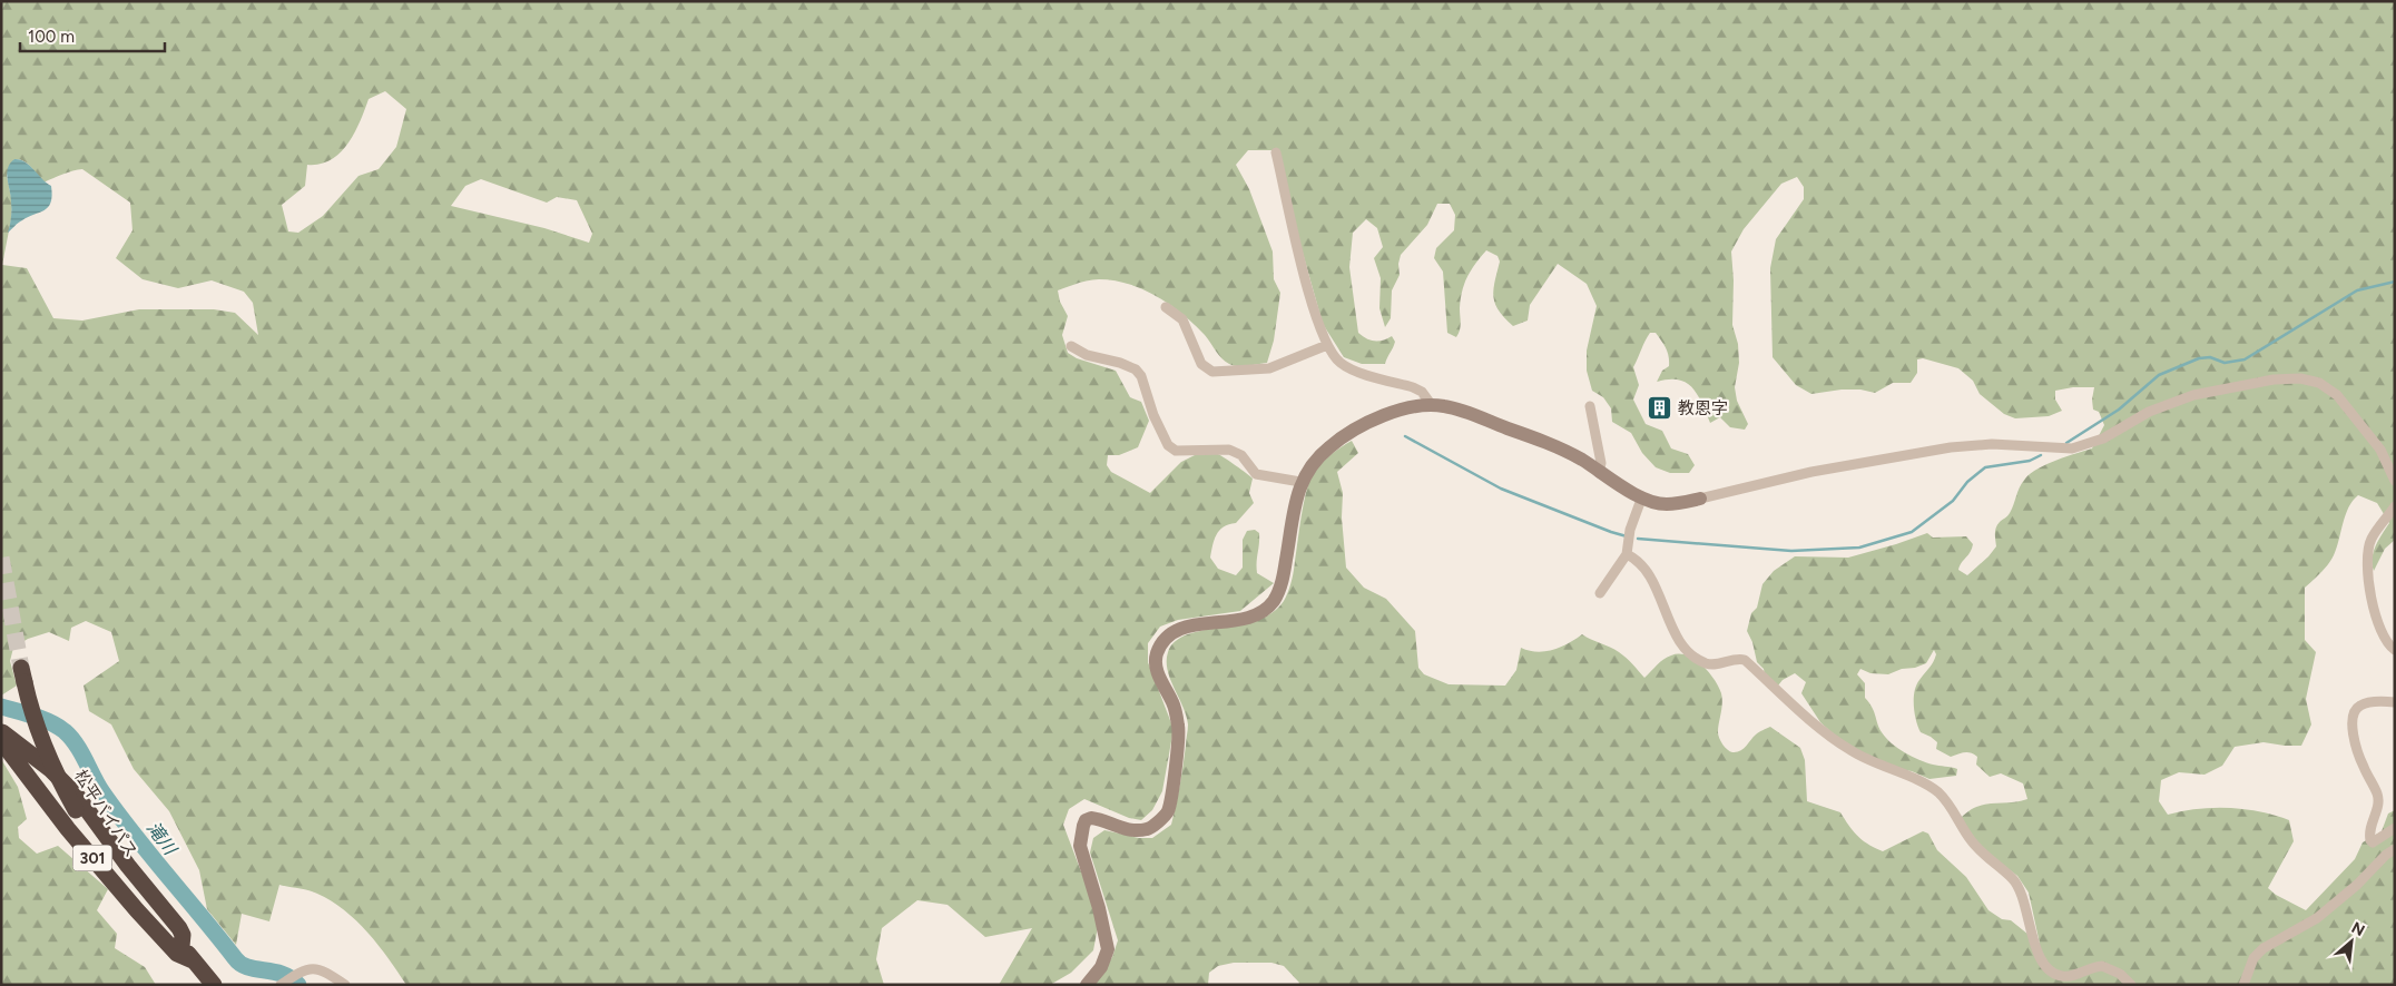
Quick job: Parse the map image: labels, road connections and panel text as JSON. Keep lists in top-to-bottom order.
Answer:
{
  "streets": {
    "highway": ["松平バイパス", "301"]
  },
  "crossings": [
    ["松平バイパス", "301"]
  ],
  "water": ["滝川"],
  "places": {
    "building": ["教恩字"]
  },
  "scale_bar": "100 m",
  "north": "top right"
}
